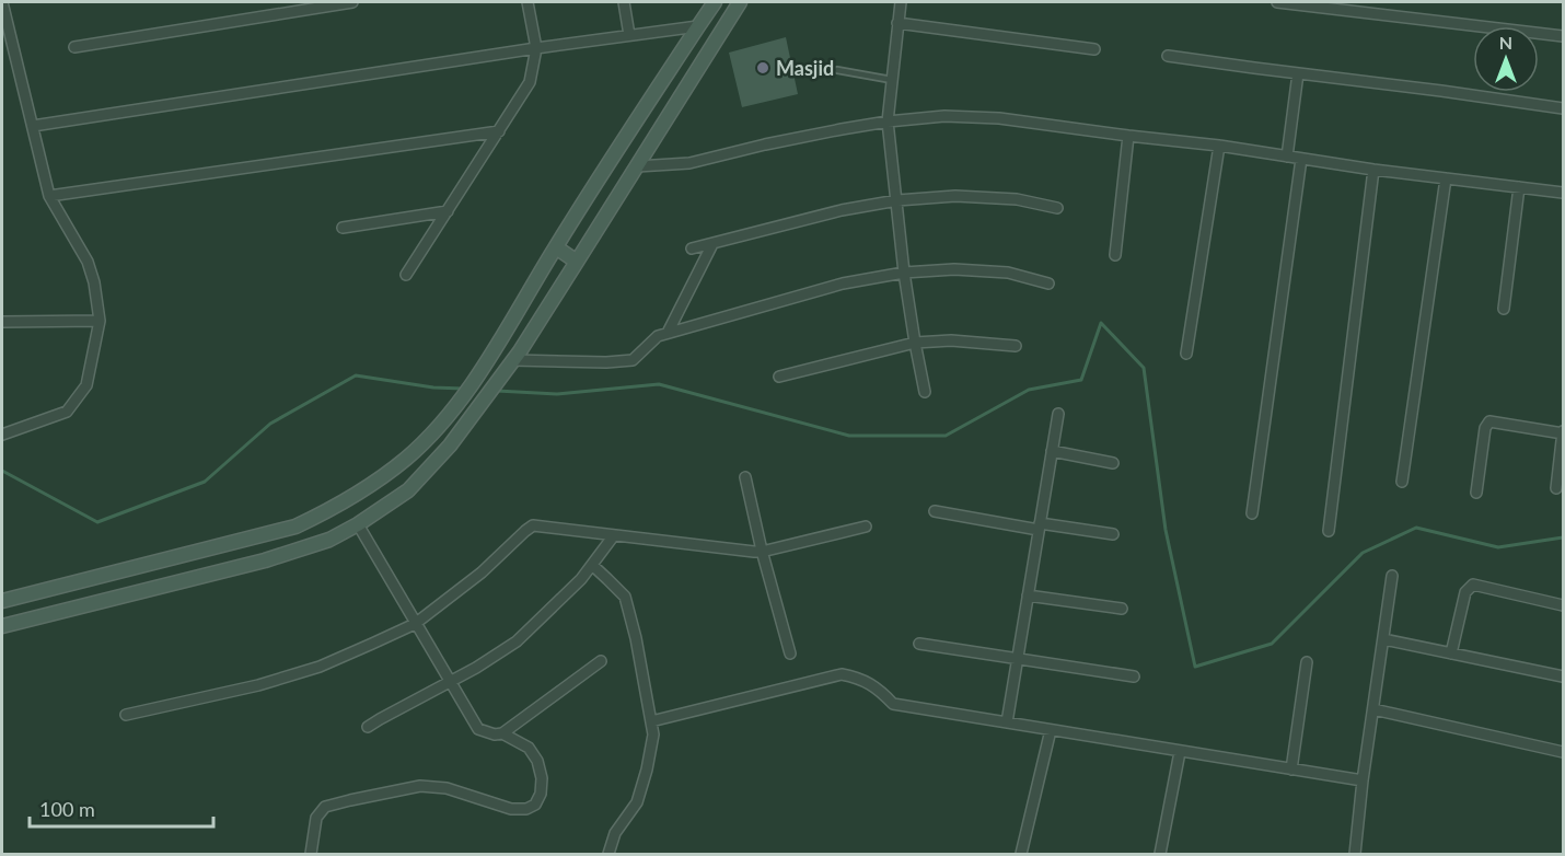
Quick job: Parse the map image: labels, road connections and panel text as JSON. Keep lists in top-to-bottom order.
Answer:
{
  "places": ["Masjid"],
  "scale_bar": "100 m",
  "north": "top"
}
